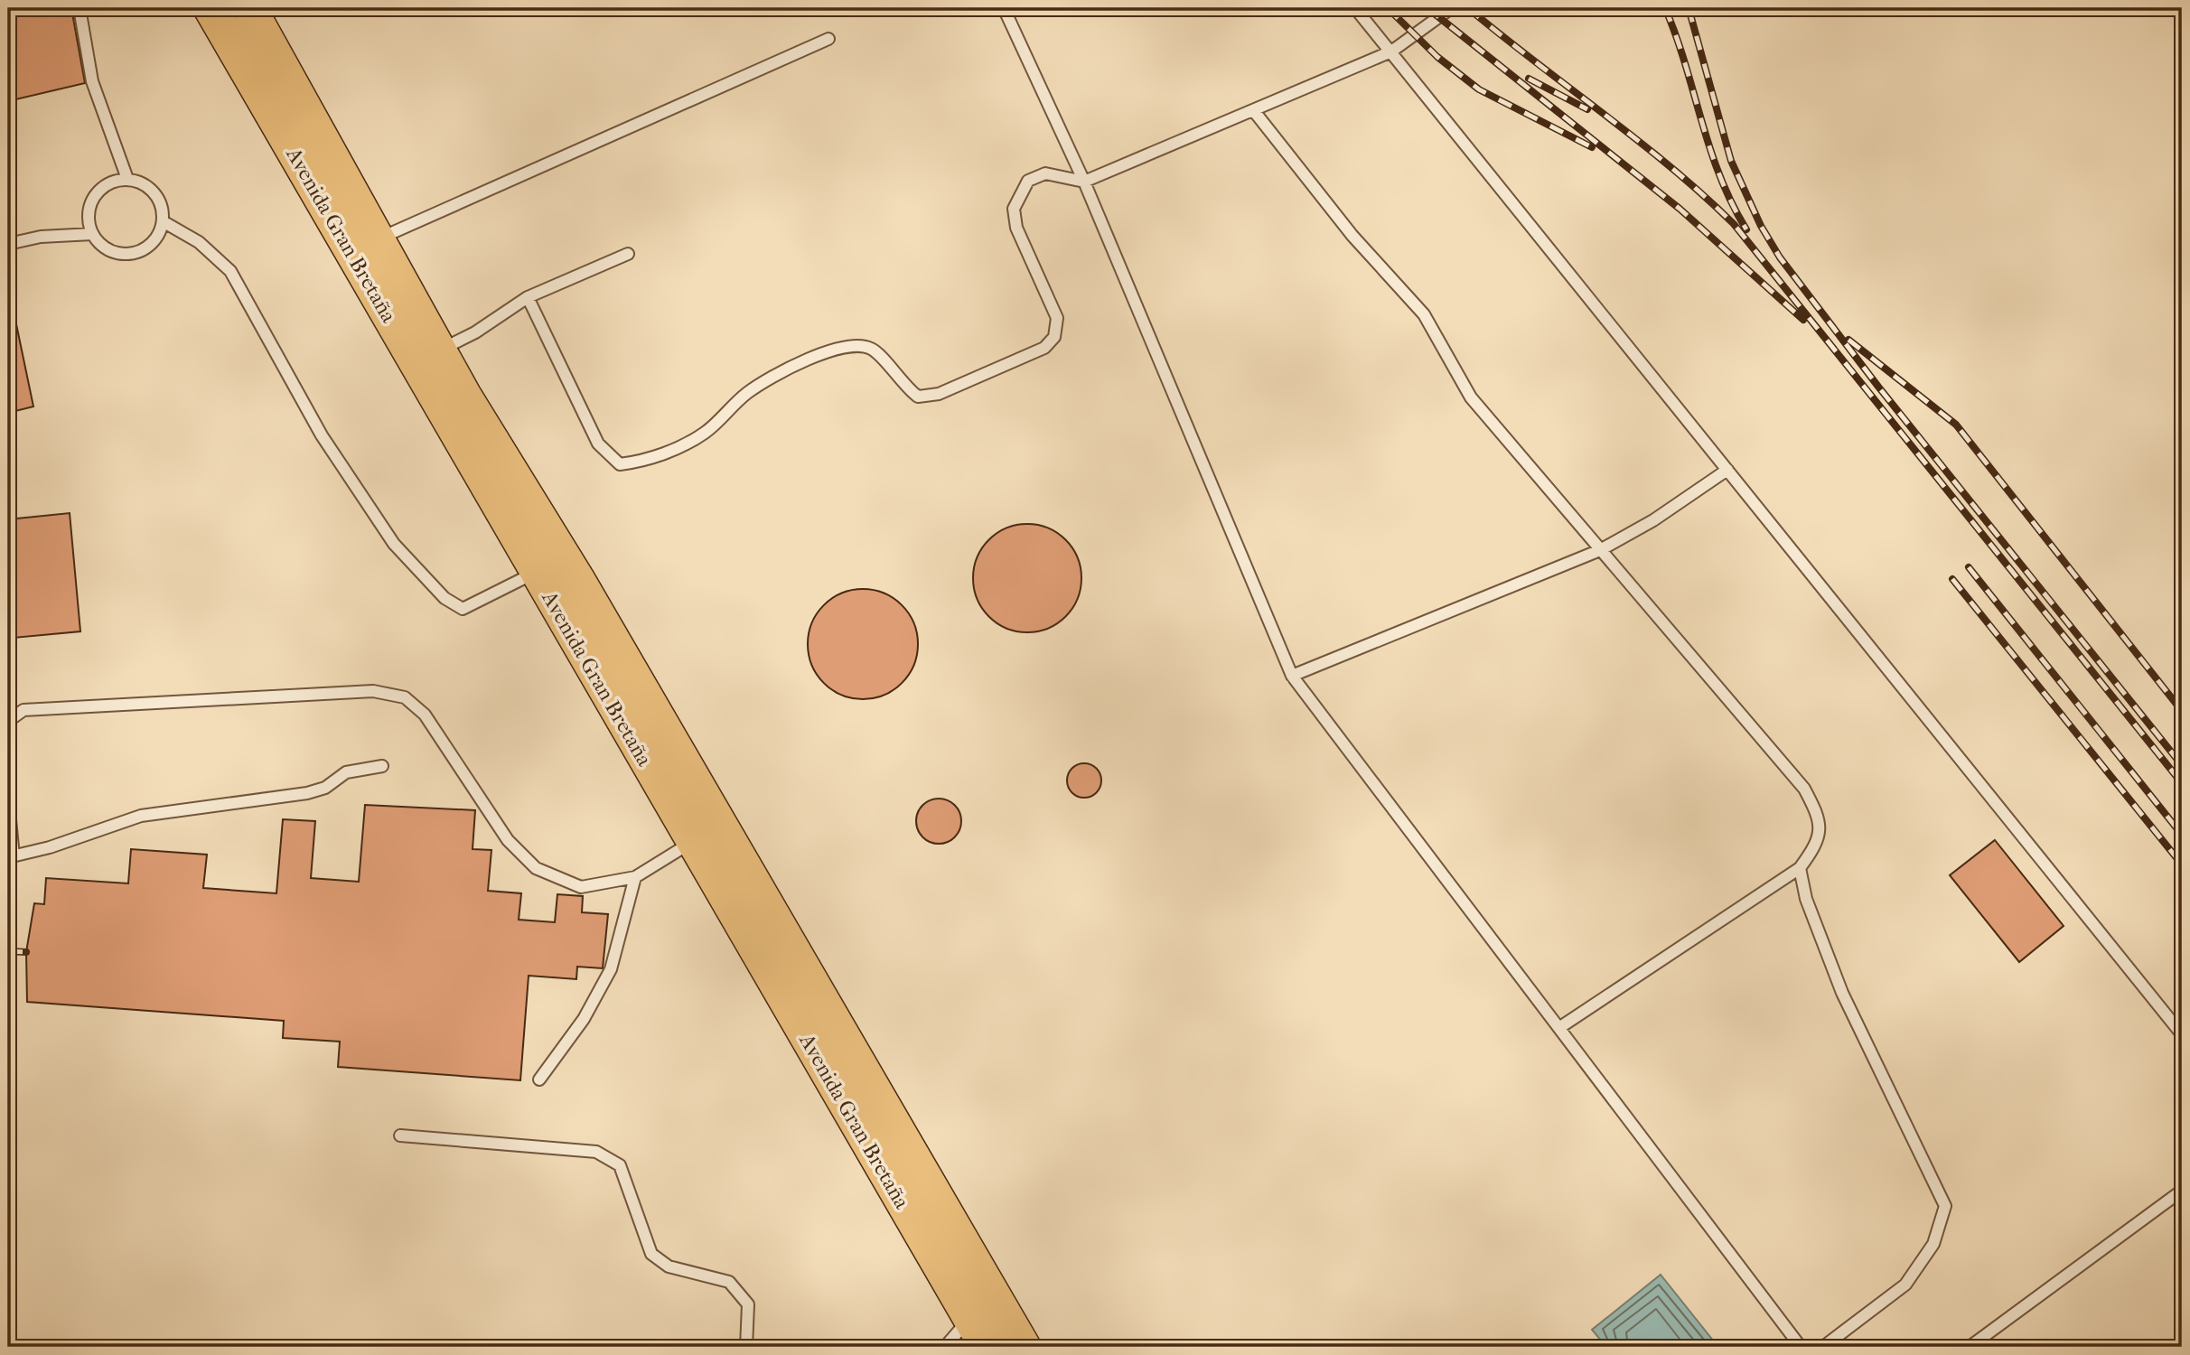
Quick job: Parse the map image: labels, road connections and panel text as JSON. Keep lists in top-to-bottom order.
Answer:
{
  "streets": {
    "main road": ["Avenida Gran Bretaña"]
  }
}
